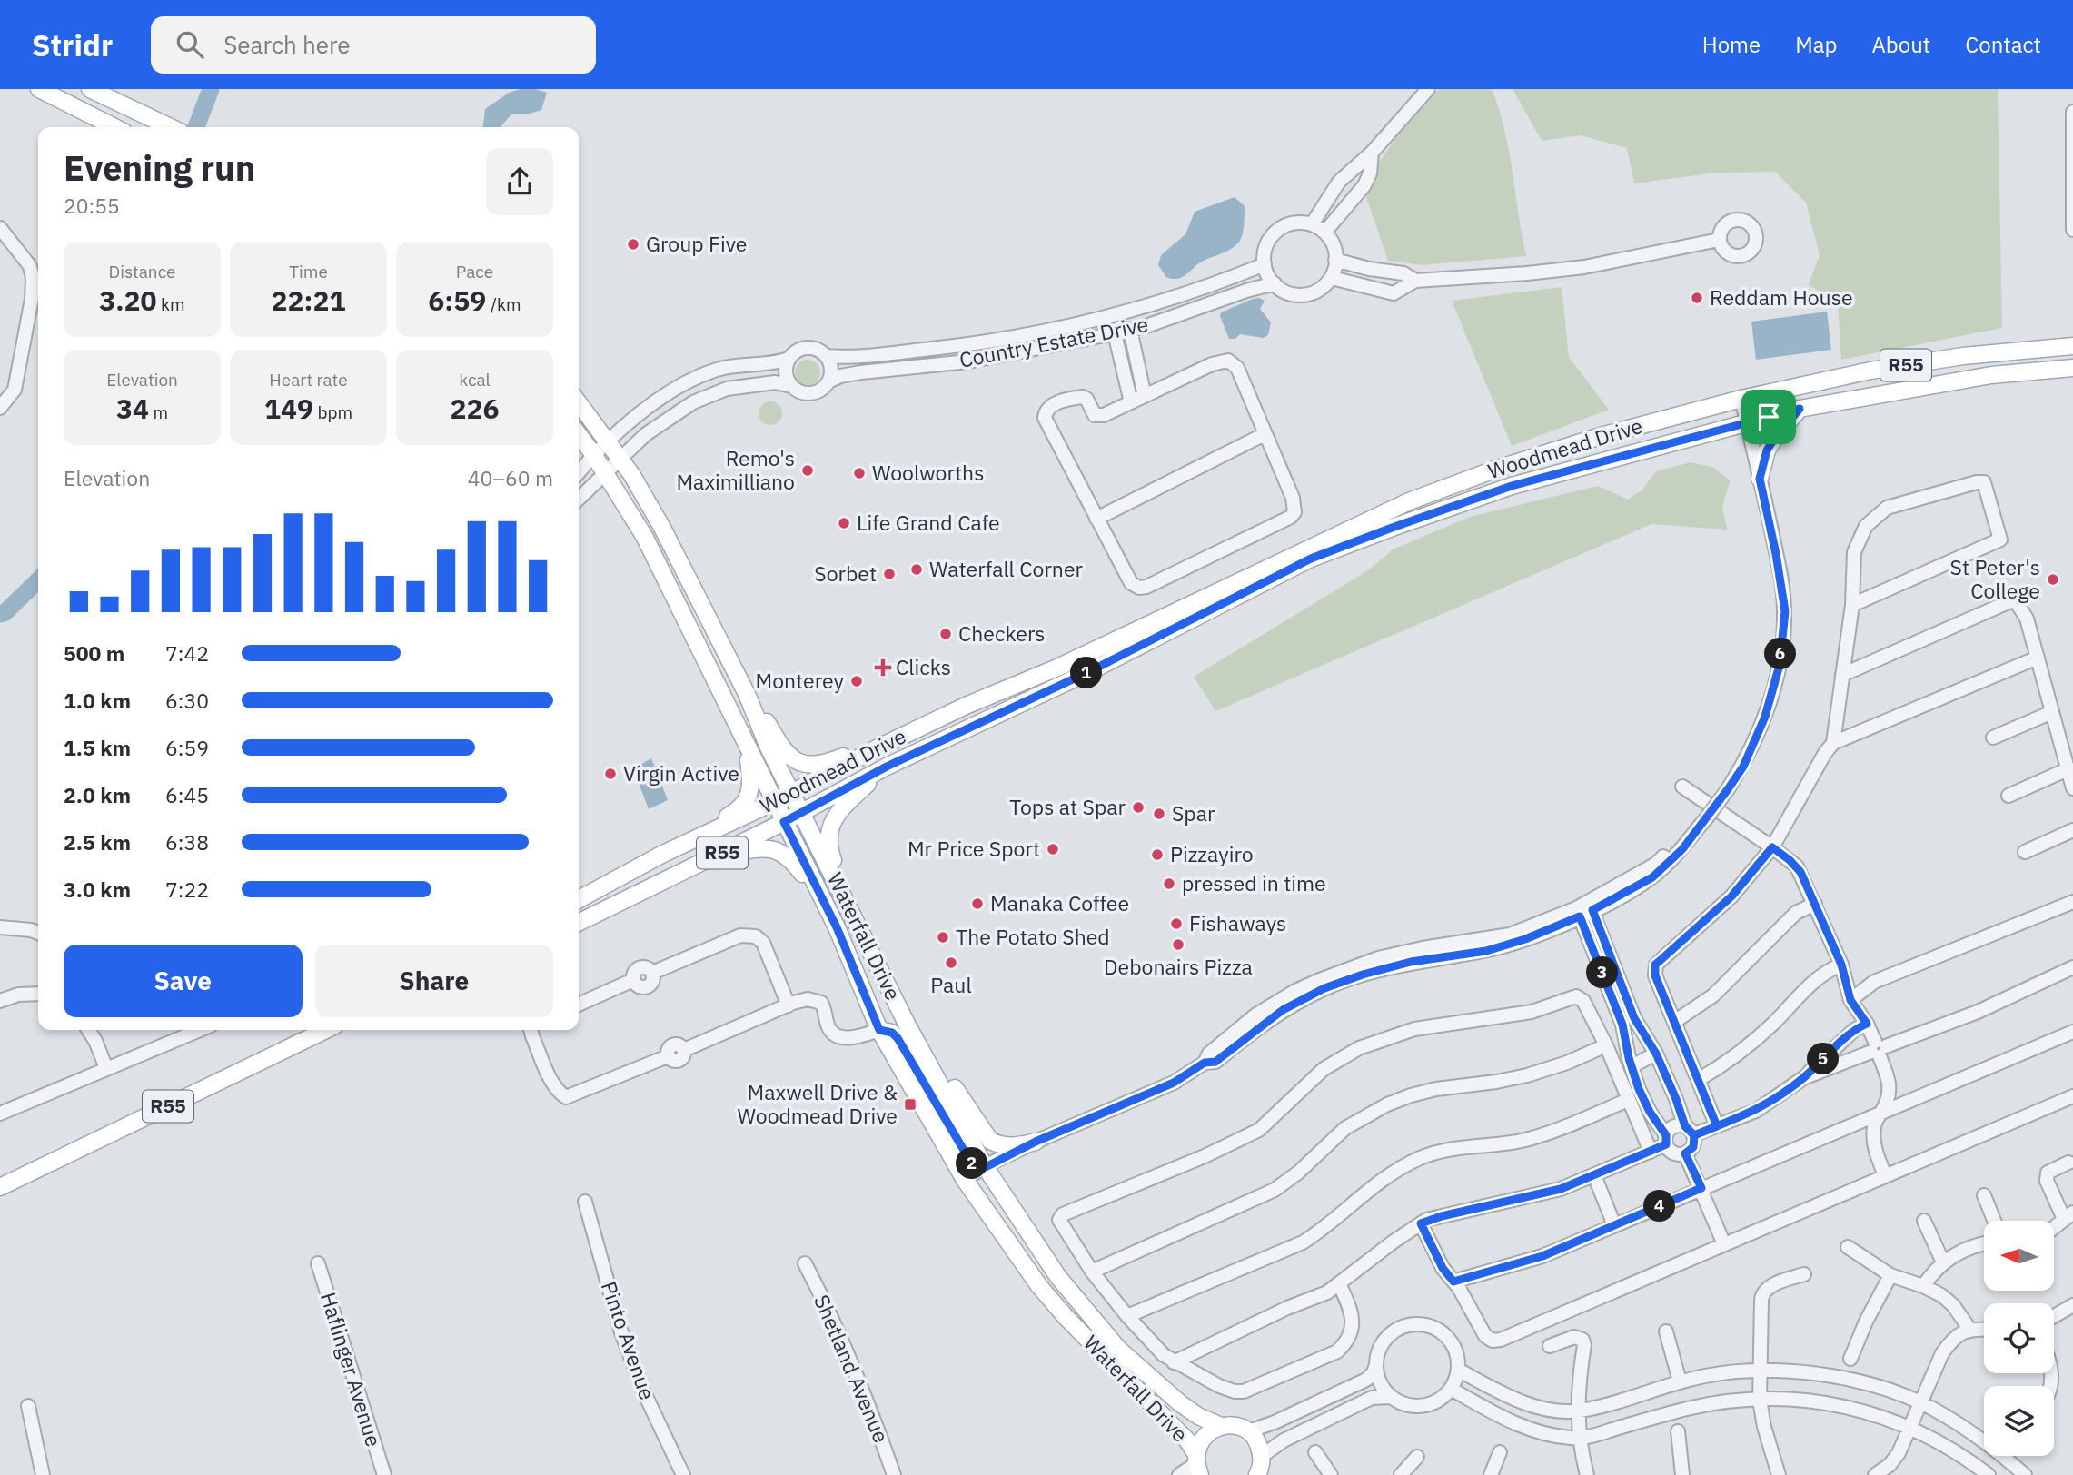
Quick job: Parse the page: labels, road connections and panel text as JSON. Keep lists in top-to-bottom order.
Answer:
{
  "streets": {
    "main road": ["R55", "Woodmead Drive", "Waterfall Drive"],
    "street": [
      "Country Estate Drive",
      "Pinto Avenue",
      "Shetland Avenue",
      "Haflinger Avenue"
    ]
  },
  "crossings": [
    ["Woodmead Drive", "Waterfall Drive"]
  ],
  "places": {
    "other": [
      "Group Five",
      "Reddam House",
      "Remo's Maximilliano",
      "Woolworths",
      "Life Grand Cafe",
      "Waterfall Corner",
      "Sorbet",
      "St Peter's College",
      "Checkers",
      "Monterey",
      "Virgin Active",
      "Tops at Spar",
      "Spar",
      "Mr Price Sport",
      "Pizzayiro",
      "pressed in time",
      "Manaka Coffee",
      "Fishaways",
      "The Potato Shed",
      "Debonairs Pizza",
      "Paul"
    ],
    "health": ["Clicks"],
    "transit": ["Maxwell Drive & Woodmead Drive"]
  },
  "north": "left",
  "page": {
    "header": "Stridr",
    "search": "Search here",
    "nav": [
      "Home",
      "Map",
      "About",
      "Contact"
    ],
    "heading": ["Evening run", "20:55"],
    "stats": [
      ["Distance", "3.20 km"],
      ["Time", "22:21"],
      ["Pace", "6:59 /km"],
      ["Elevation", "34 m"],
      ["Heart rate", "149 bpm"],
      ["kcal", "226"]
    ],
    "chart": ["Elevation", "40–60 m"],
    "list": [
      {
        "name": "500 m",
        "note": "7:42"
      },
      {
        "name": "1.0 km",
        "note": "6:30"
      },
      {
        "name": "1.5 km",
        "note": "6:59"
      },
      {
        "name": "2.0 km",
        "note": "6:45"
      },
      {
        "name": "2.5 km",
        "note": "6:38"
      },
      {
        "name": "3.0 km",
        "note": "7:22"
      }
    ],
    "pins": [
      "6",
      "1",
      "3",
      "5",
      "2",
      "4"
    ],
    "buttons": ["Save", "Share"]
  }
}
